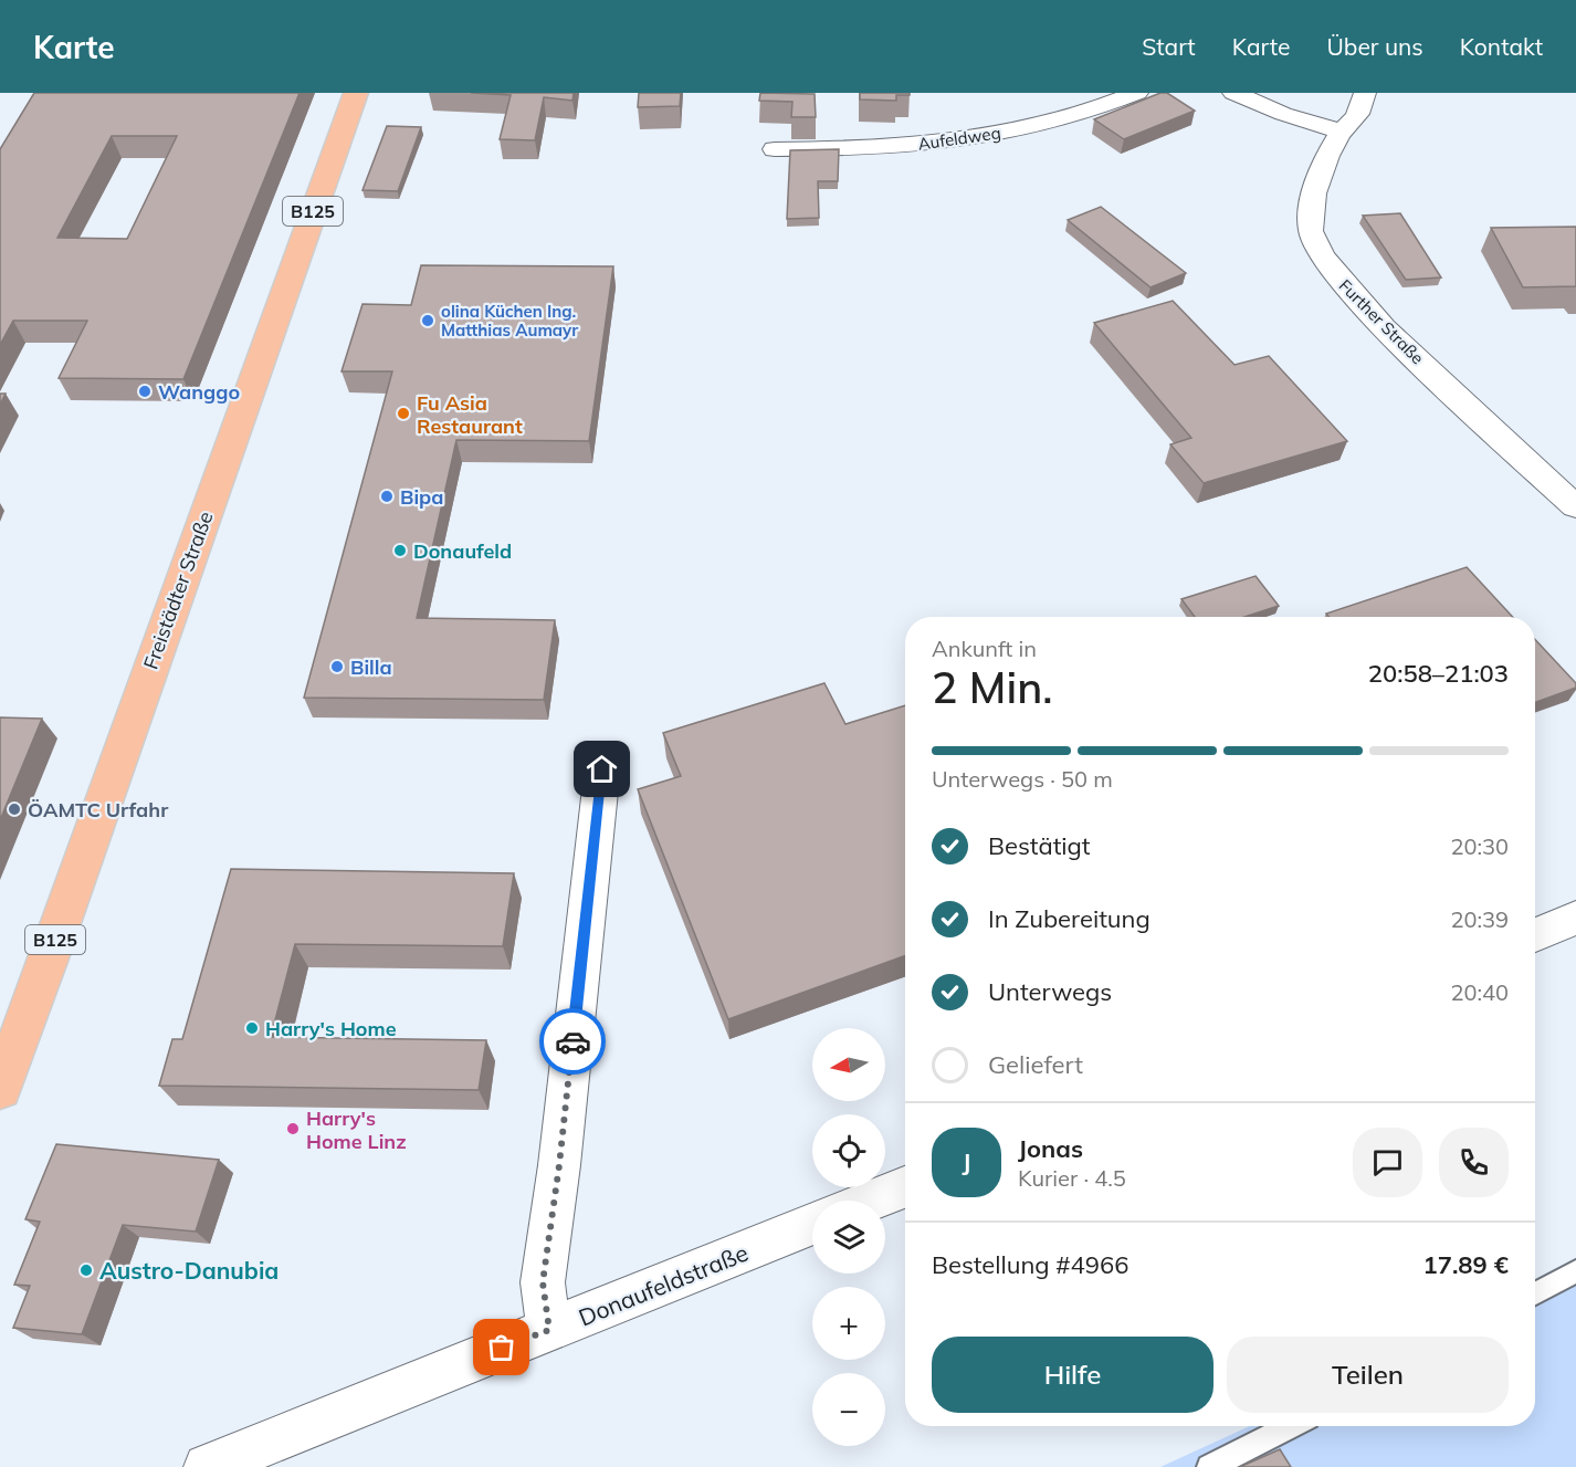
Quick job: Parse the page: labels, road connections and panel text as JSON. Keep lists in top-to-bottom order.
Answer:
{
  "streets": {
    "main road": ["B125", "Freistädter Straße"],
    "street": ["Aufeldweg", "Further Straße", "Donaufeldstraße"]
  },
  "places": [
    "olina Küchen Ing. Matthias Aumayr",
    "Wanggo",
    "Fu Asia Restaurant",
    "Bipa",
    "Donaufeld",
    "Billa",
    "ÖAMTC Urfahr",
    "Harry's Home",
    "Harry's Home Linz",
    "Austro-Danubia"
  ],
  "north": "left",
  "page": {
    "header": "Karte",
    "nav": [
      "Start",
      "Karte",
      "Über uns",
      "Kontakt"
    ],
    "heading": ["2 Min.", "Ankunft in", "20:58–21:03"],
    "panel": [
      "Jonas",
      "Kurier · 4.5",
      "Bestellung #4966",
      "17.89 €"
    ],
    "bar": "Unterwegs · 50 m",
    "list": [
      ["Bestätigt", "20:30"],
      ["In Zubereitung", "20:39"],
      ["Unterwegs", "20:40"],
      "Geliefert"
    ],
    "map_buttons": ["+", "−"],
    "round": "J",
    "buttons": ["Hilfe", "Teilen"]
  }
}
